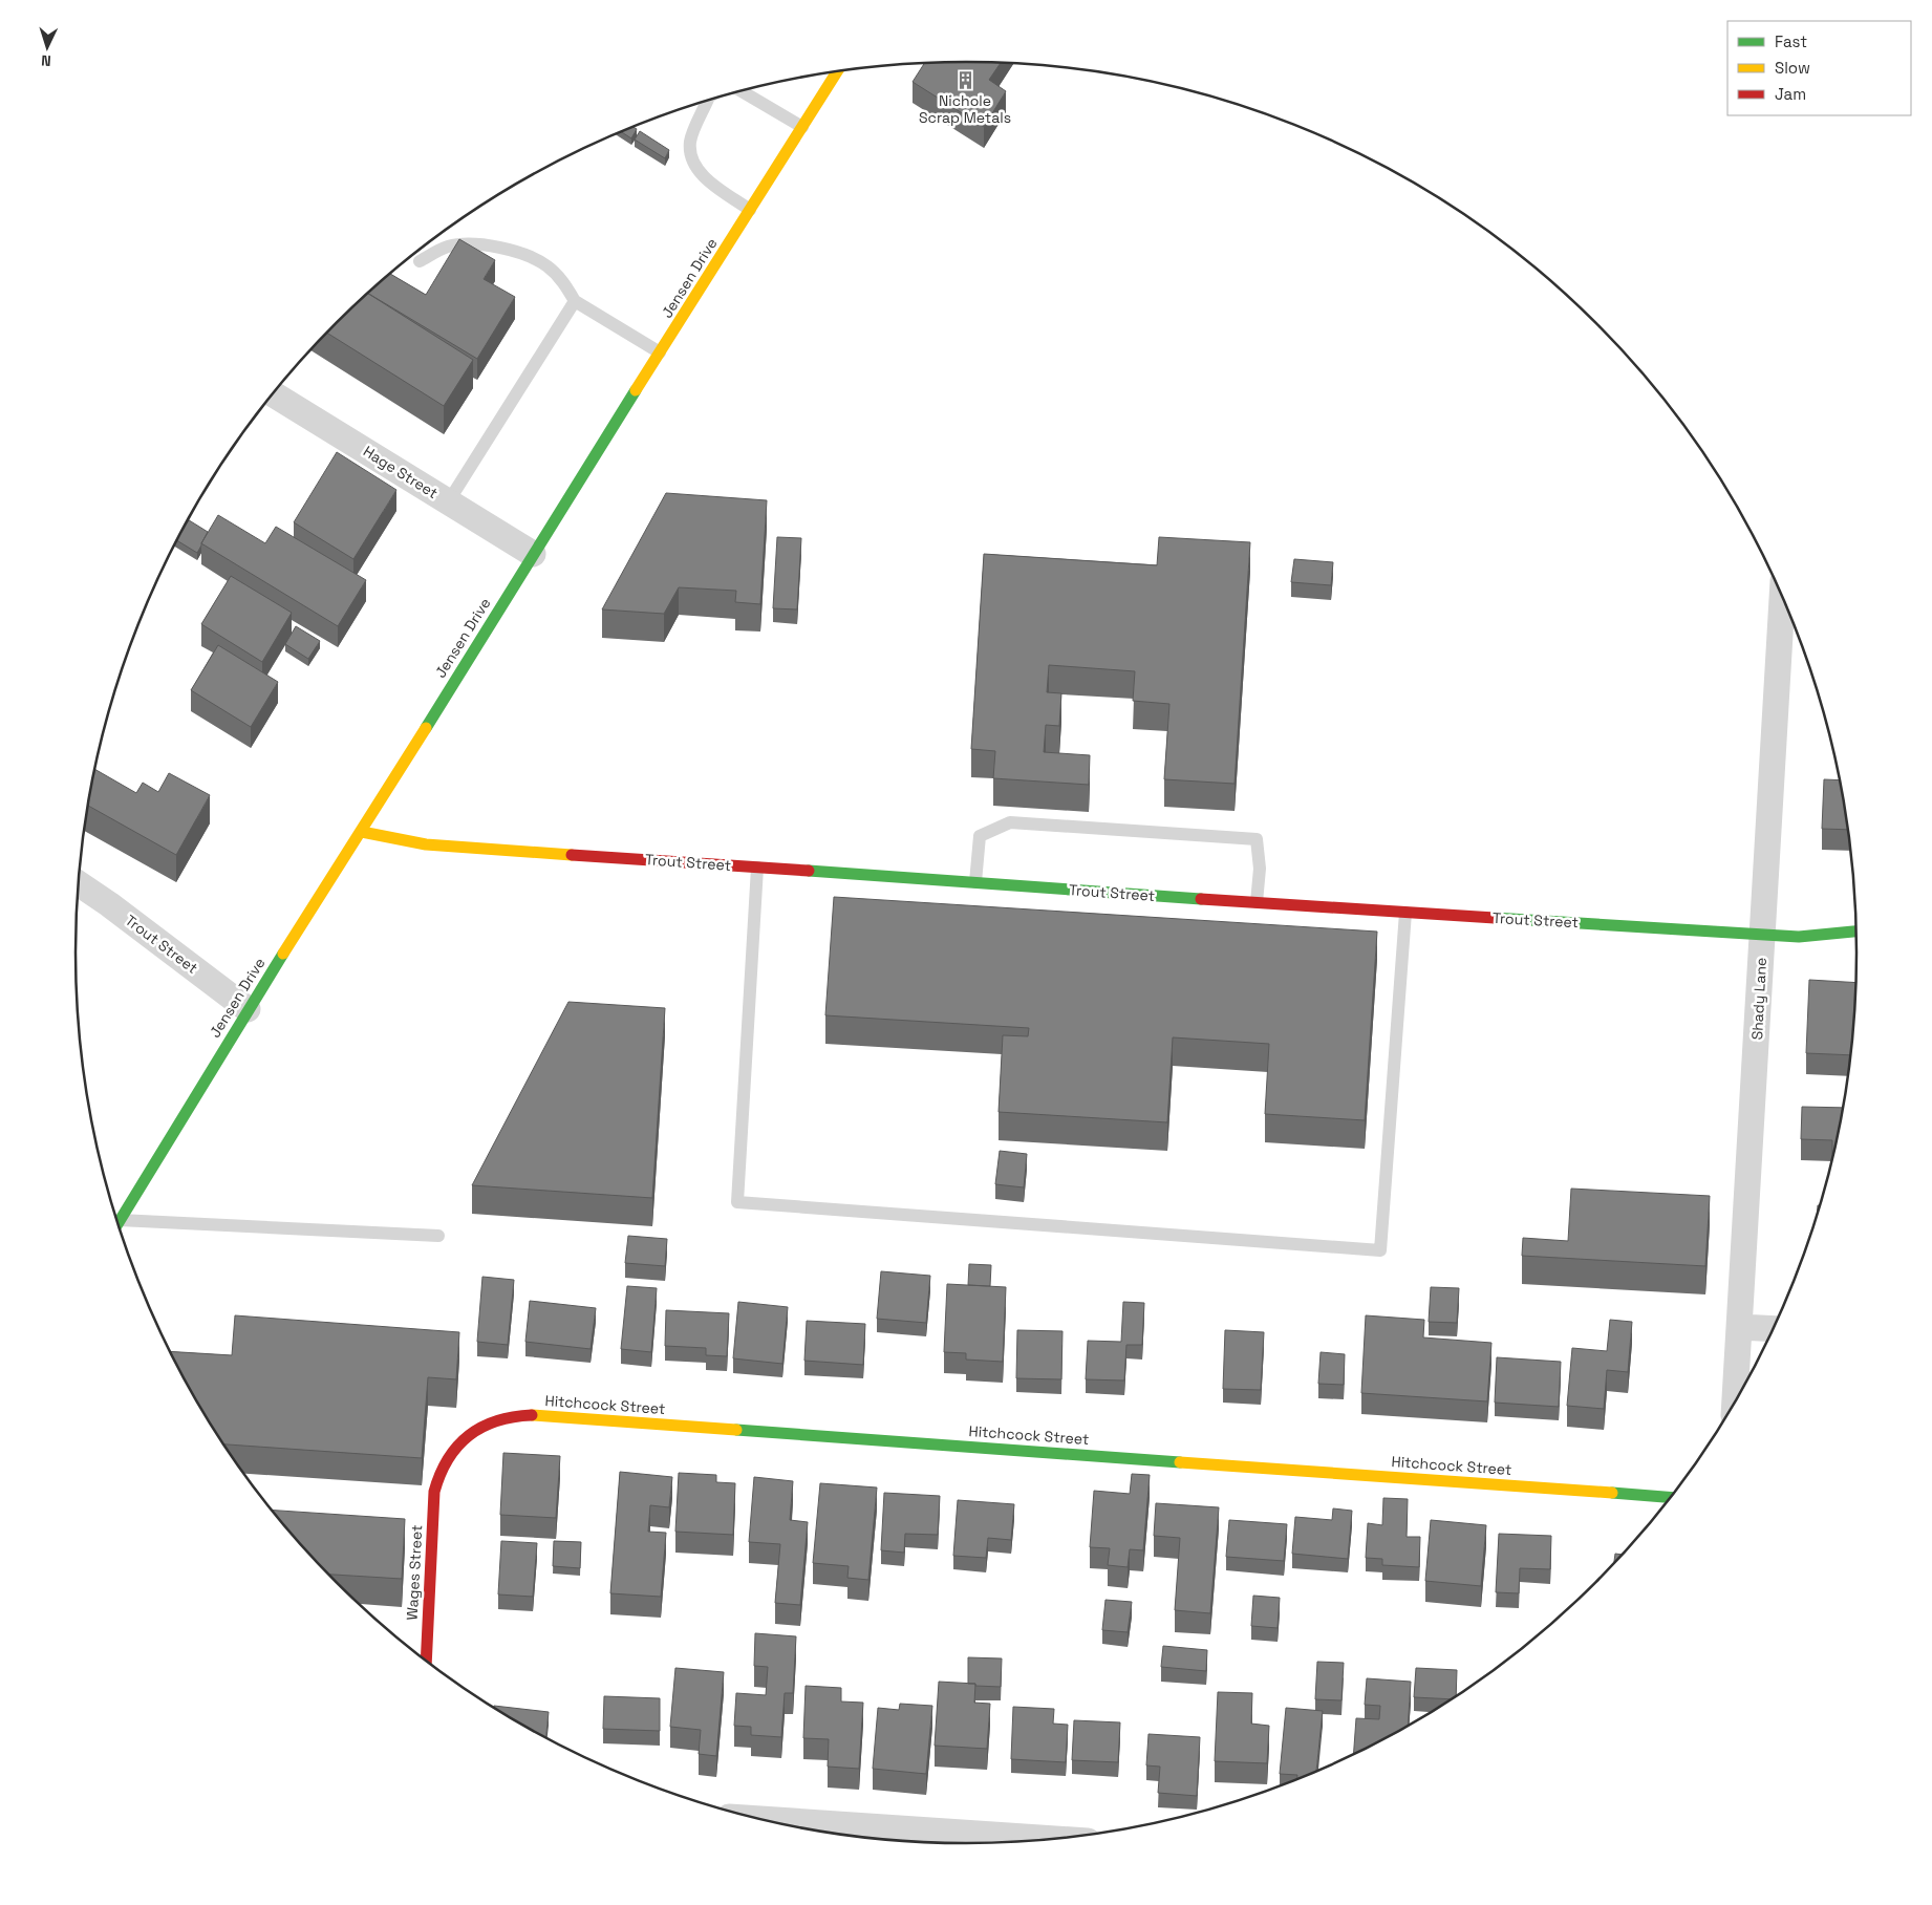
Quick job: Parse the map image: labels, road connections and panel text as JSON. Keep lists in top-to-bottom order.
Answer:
{
  "streets": {
    "street": [
      "Jensen Drive",
      "Hage Street",
      "Trout Street",
      "Shady Lane",
      "Hitchcock Street",
      "Wages Street"
    ]
  },
  "crossings": [
    ["Jensen Drive", "Hage Street"],
    ["Jensen Drive", "Trout Street"],
    ["Trout Street", "Shady Lane"],
    ["Hitchcock Street", "Wages Street"]
  ],
  "places": {
    "building": ["Nichole Scrap Metals"]
  },
  "legend": ["Fast", "Slow", "Jam"],
  "north": "bottom"
}
